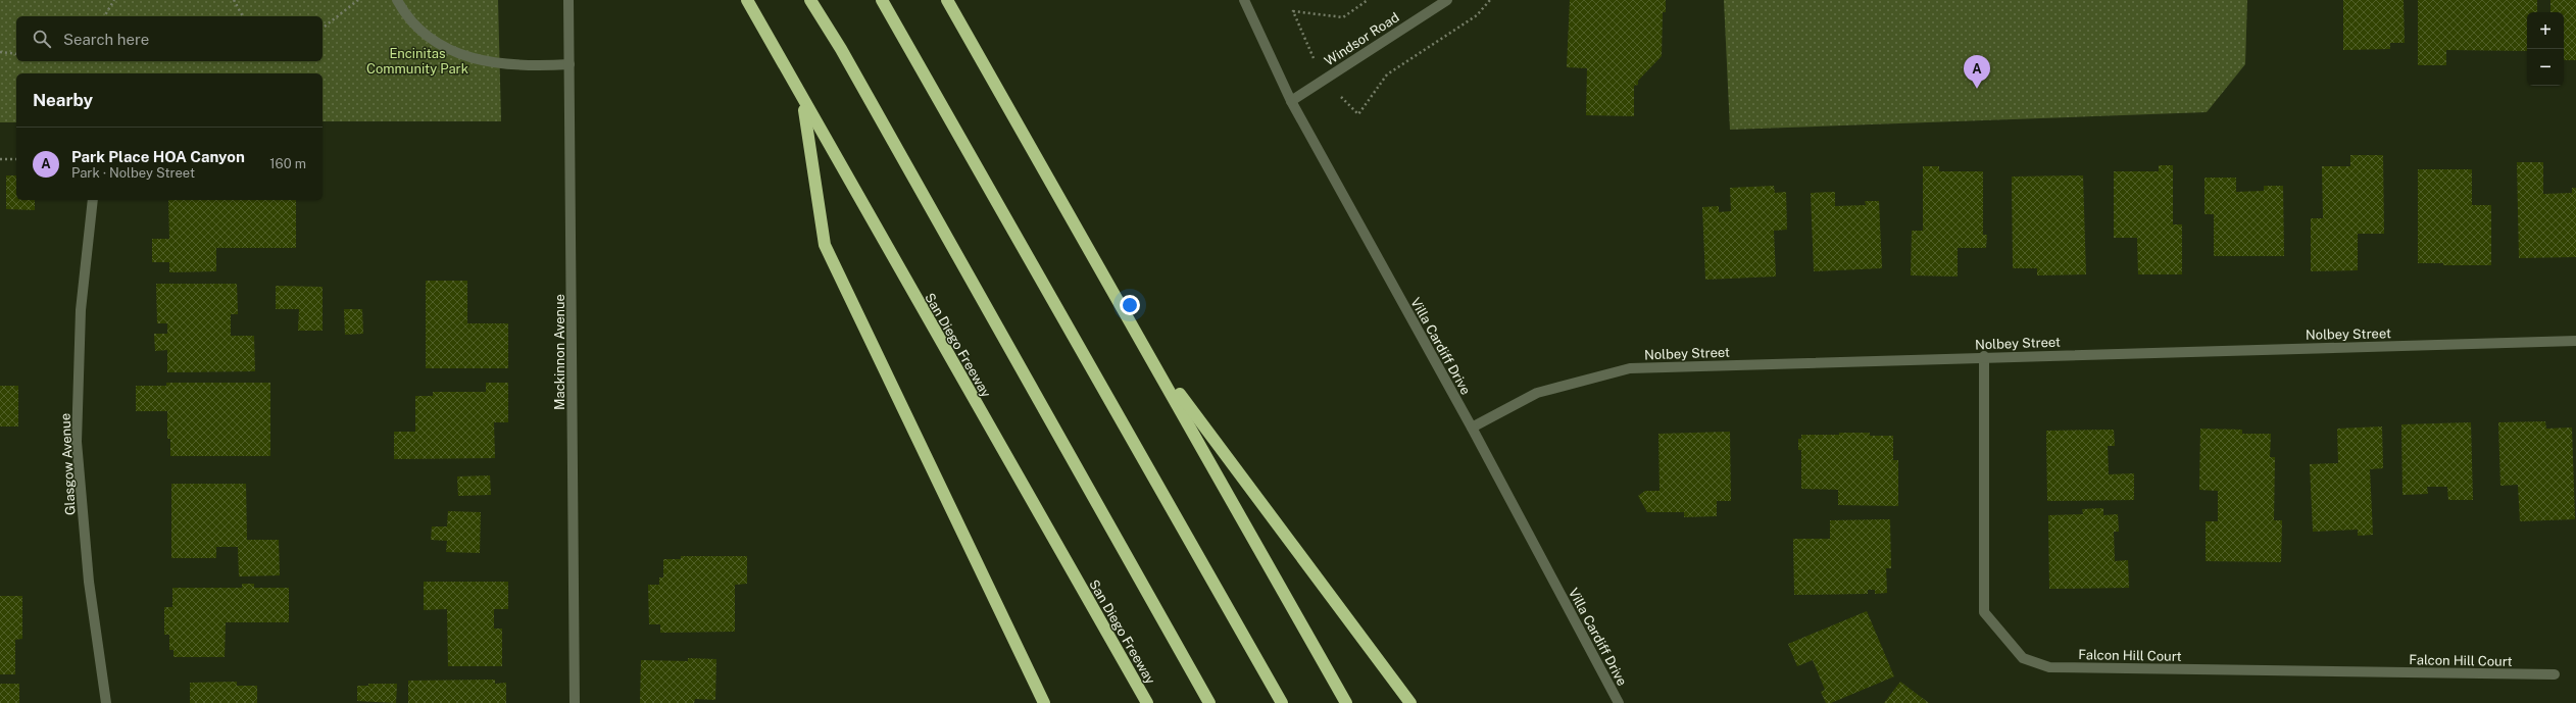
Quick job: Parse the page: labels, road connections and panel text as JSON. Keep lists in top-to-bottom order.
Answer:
{
  "streets": {
    "highway": ["San Diego Freeway"],
    "street": [
      "Windsor Road",
      "Nolbey Street",
      "Villa Cardiff Drive",
      "Mackinnon Avenue",
      "Glasgow Avenue",
      "Falcon Hill Court"
    ]
  },
  "crossings": [
    ["Windsor Road", "Villa Cardiff Drive"],
    ["Nolbey Street", "Villa Cardiff Drive"],
    ["Nolbey Street", "Falcon Hill Court"]
  ],
  "parks": ["Encinitas Community Park"],
  "page": {
    "map_buttons": ["+", "−"],
    "search": "Search here",
    "pins": "A",
    "heading": "Nearby",
    "list": [
      {
        "mark": "A",
        "name": "Park Place HOA Canyon",
        "note": "Park · Nolbey Street",
        "value": "160 m"
      }
    ]
  }
}
